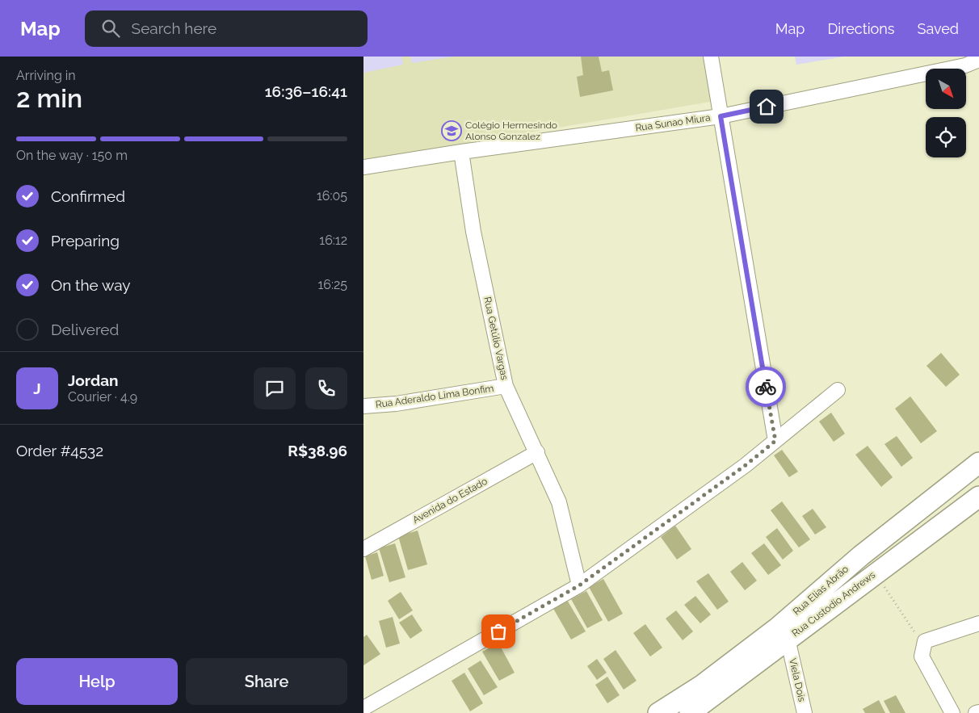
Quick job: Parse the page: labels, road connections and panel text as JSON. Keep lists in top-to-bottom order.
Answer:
{
  "streets": {
    "street": [
      "Rua Sunao Miura",
      "Rua Getúlio Vargas",
      "Rua Aderaldo Lima Bonfim",
      "Avenida do Estado",
      "Rua Elias Abrão",
      "Rua Custodio Andrews",
      "Viela Dois"
    ]
  },
  "crossings": [
    ["Rua Sunao Miura", "Rua Getúlio Vargas"],
    ["Rua Getúlio Vargas", "Rua Aderaldo Lima Bonfim"],
    ["Rua Getúlio Vargas", "Avenida do Estado"],
    ["Rua Elias Abrão", "Rua Custodio Andrews"],
    ["Rua Elias Abrão", "Viela Dois"],
    ["Rua Custodio Andrews", "Viela Dois"]
  ],
  "places": {
    "school or university": ["Colégio Hermesindo Alonso Gonzalez"]
  },
  "north": "bottom right",
  "page": {
    "header": "Map",
    "search": "Search here",
    "nav": ["Map", "Directions", "Saved"],
    "heading": ["2 min", "Arriving in", "16:36–16:41"],
    "panel": [
      "Jordan",
      "Courier · 4.9",
      "Order #4532",
      "R$38.96"
    ],
    "bar": "On the way · 150 m",
    "list": [
      ["Confirmed", "16:05"],
      ["Preparing", "16:12"],
      ["On the way", "16:25"],
      "Delivered"
    ],
    "round": "J",
    "buttons": ["Help", "Share"]
  }
}
